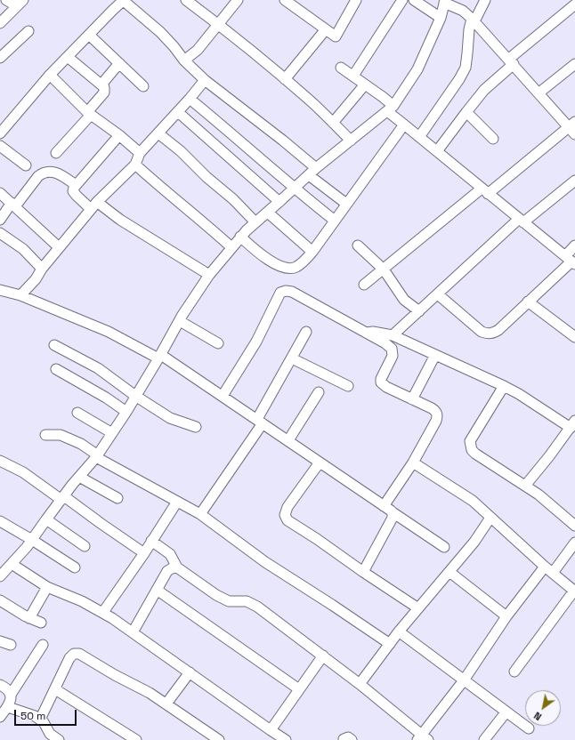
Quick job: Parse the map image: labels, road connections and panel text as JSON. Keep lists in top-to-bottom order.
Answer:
{
  "scale_bar": "50 m",
  "north": "bottom left"
}
